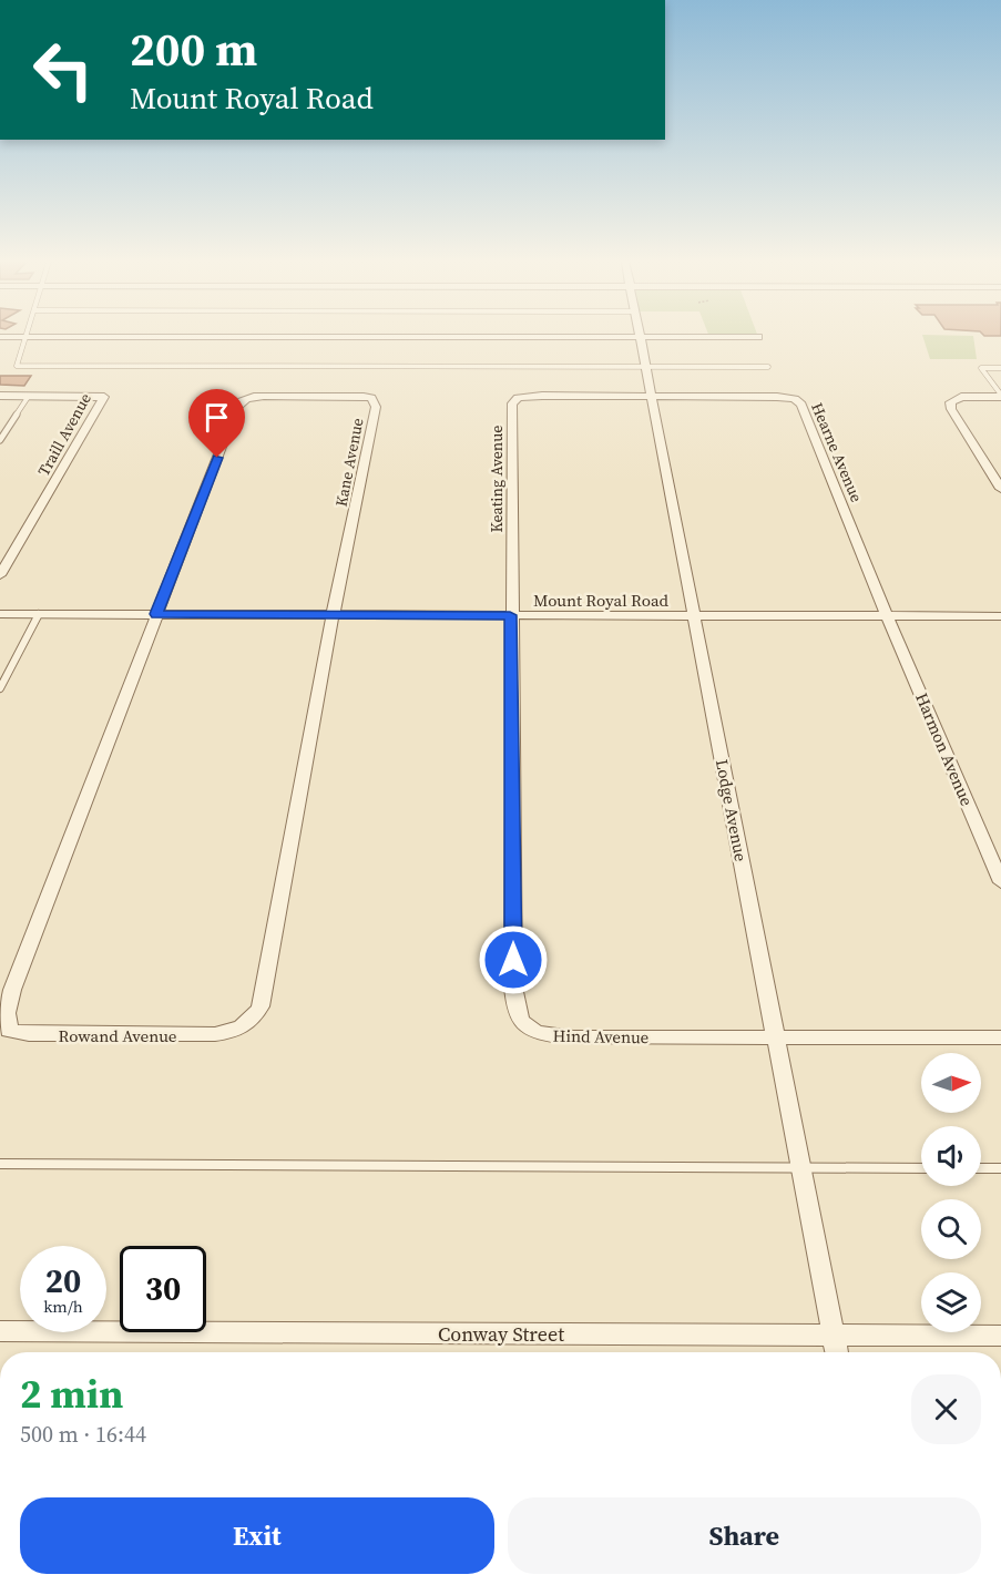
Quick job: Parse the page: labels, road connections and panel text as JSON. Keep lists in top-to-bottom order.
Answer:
{
  "streets": {
    "street": [
      "Traill Avenue",
      "Hearne Avenue",
      "Kane Avenue",
      "Keating Avenue",
      "Mount Royal Road",
      "Harmon Avenue",
      "Lodge Avenue",
      "Rowand Avenue",
      "Hind Avenue",
      "Conway Street"
    ]
  },
  "crossings": [
    ["Hearne Avenue", "Keating Avenue"],
    ["Hearne Avenue", "Mount Royal Road"],
    ["Hearne Avenue", "Harmon Avenue"],
    ["Hearne Avenue", "Lodge Avenue"],
    ["Kane Avenue", "Mount Royal Road"],
    ["Kane Avenue", "Rowand Avenue"],
    ["Keating Avenue", "Mount Royal Road"],
    ["Keating Avenue", "Lodge Avenue"],
    ["Keating Avenue", "Hind Avenue"],
    ["Mount Royal Road", "Harmon Avenue"],
    ["Mount Royal Road", "Lodge Avenue"],
    ["Mount Royal Road", "Rowand Avenue"],
    ["Mount Royal Road", "Hind Avenue"],
    ["Lodge Avenue", "Hind Avenue"],
    ["Lodge Avenue", "Conway Street"]
  ],
  "north": "right",
  "page": {
    "turn": ["200 m", "Mount Royal Road"],
    "speed": "20 km/h",
    "limit": "30",
    "heading": ["2 min", "500 m · 16:44"],
    "buttons": ["Exit", "Share"]
  }
}
